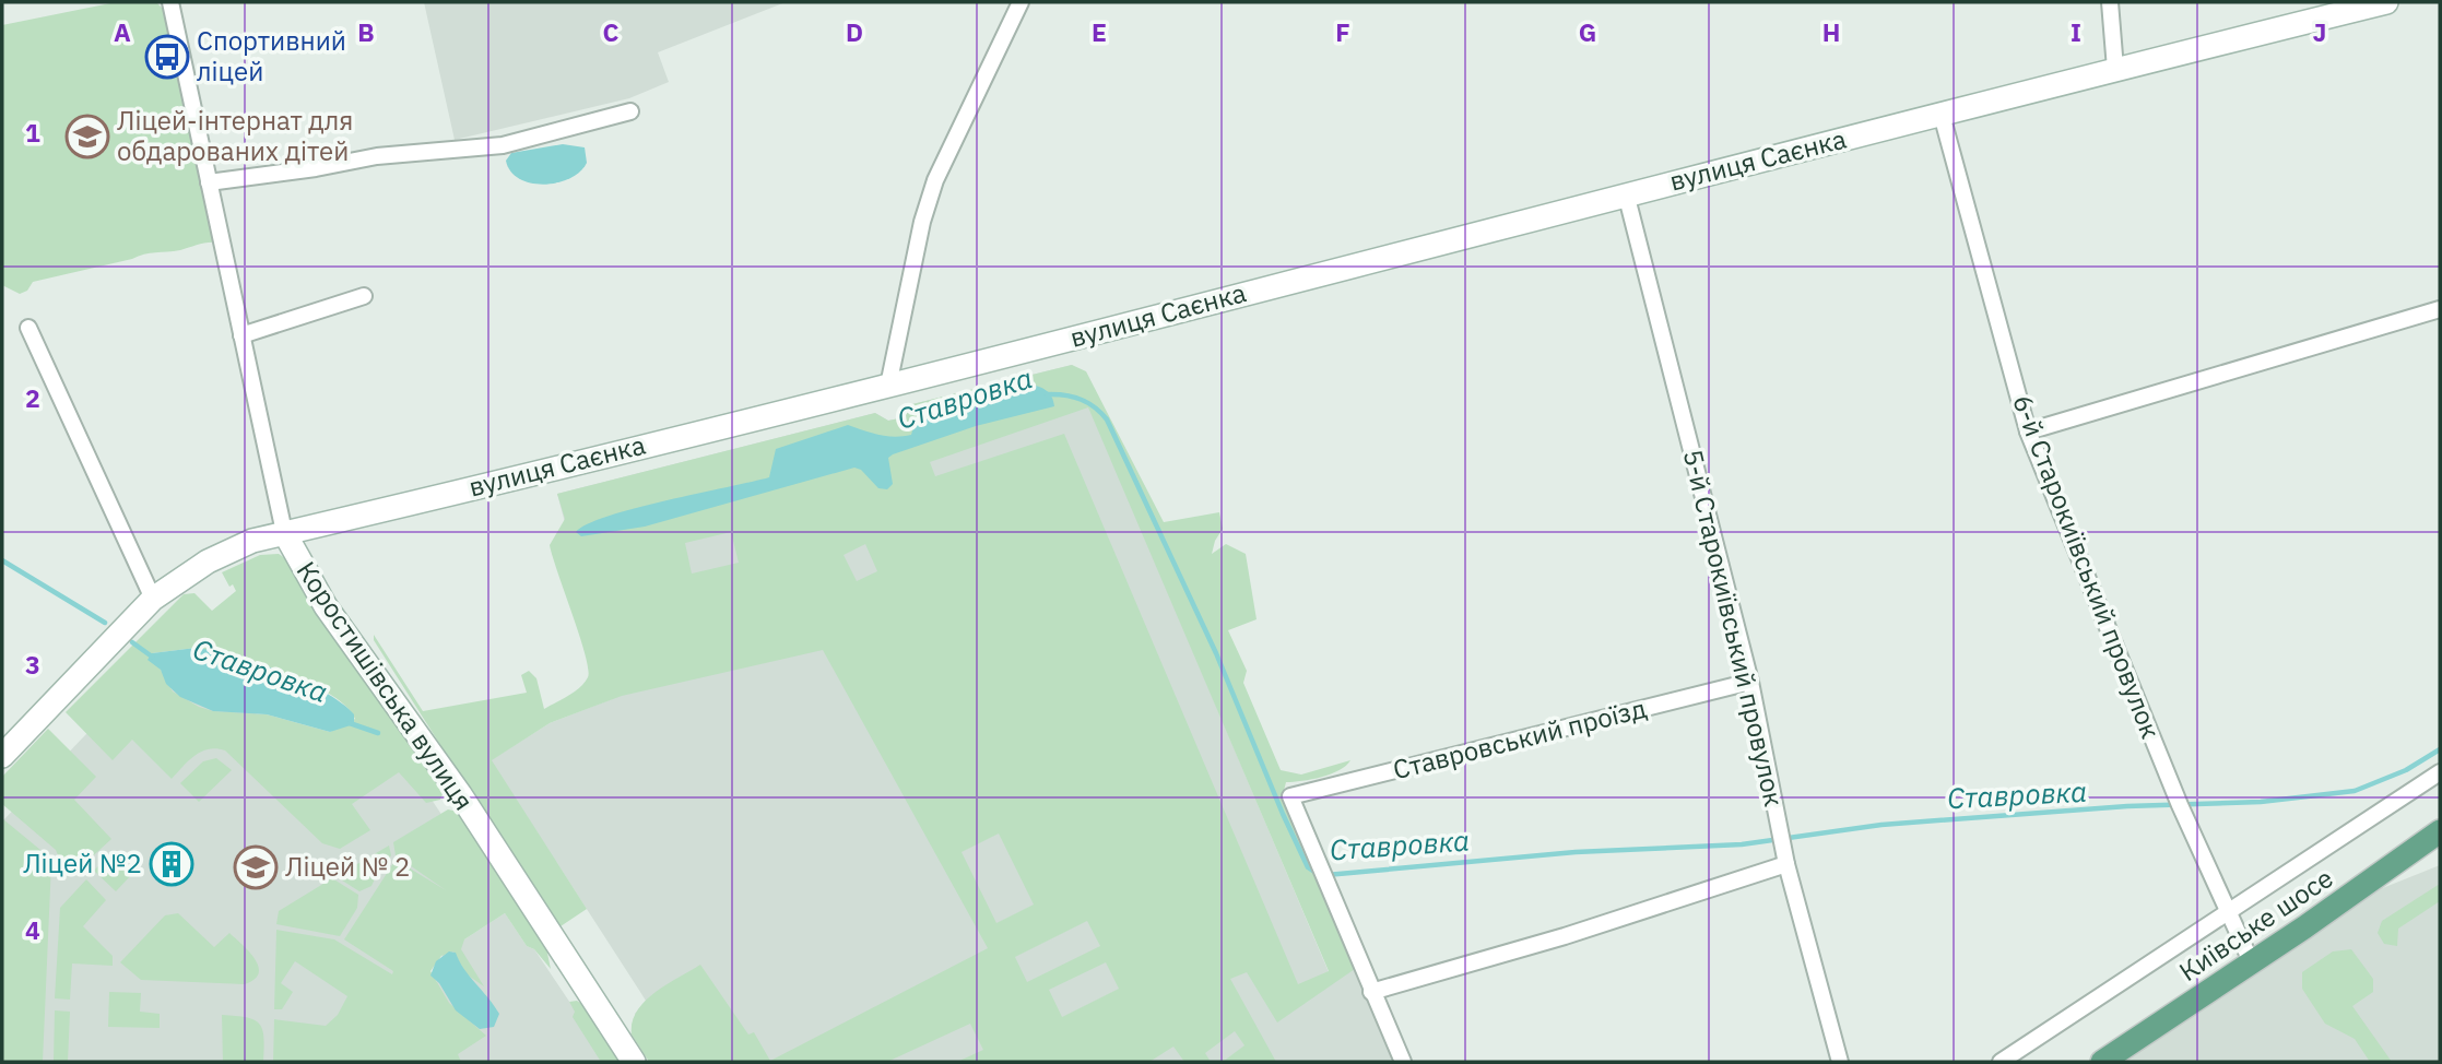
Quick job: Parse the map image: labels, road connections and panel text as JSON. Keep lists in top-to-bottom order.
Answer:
{
  "streets": {
    "main road": ["Київське шосе"],
    "street": [
      "вулиця Саєнка",
      "6-й Старокиївський провулок",
      "5-й Старокиївський провулок",
      "Коростишівська вулиця",
      "Ставровський проїзд"
    ]
  },
  "crossings": [
    ["вулиця Саєнка", "6-й Старокиївський провулок"],
    ["вулиця Саєнка", "5-й Старокиївський провулок"],
    ["вулиця Саєнка", "Коростишівська вулиця"],
    ["6-й Старокиївський провулок", "Київське шосе"],
    ["5-й Старокиївський провулок", "Ставровський проїзд"]
  ],
  "water": ["Ставровка"],
  "places": {
    "bus stop": ["Спортивний ліцей"],
    "school or university": ["Ліцей-інтернат для обдарованих дітей", "Ліцей № 2"],
    "building": ["Ліцей №2"]
  },
  "grid": {
    "columns": [
      "A",
      "B",
      "C",
      "D",
      "E",
      "F",
      "G",
      "H",
      "I",
      "J"
    ],
    "rows": [
      "1",
      "2",
      "3",
      "4"
    ]
  }
}
